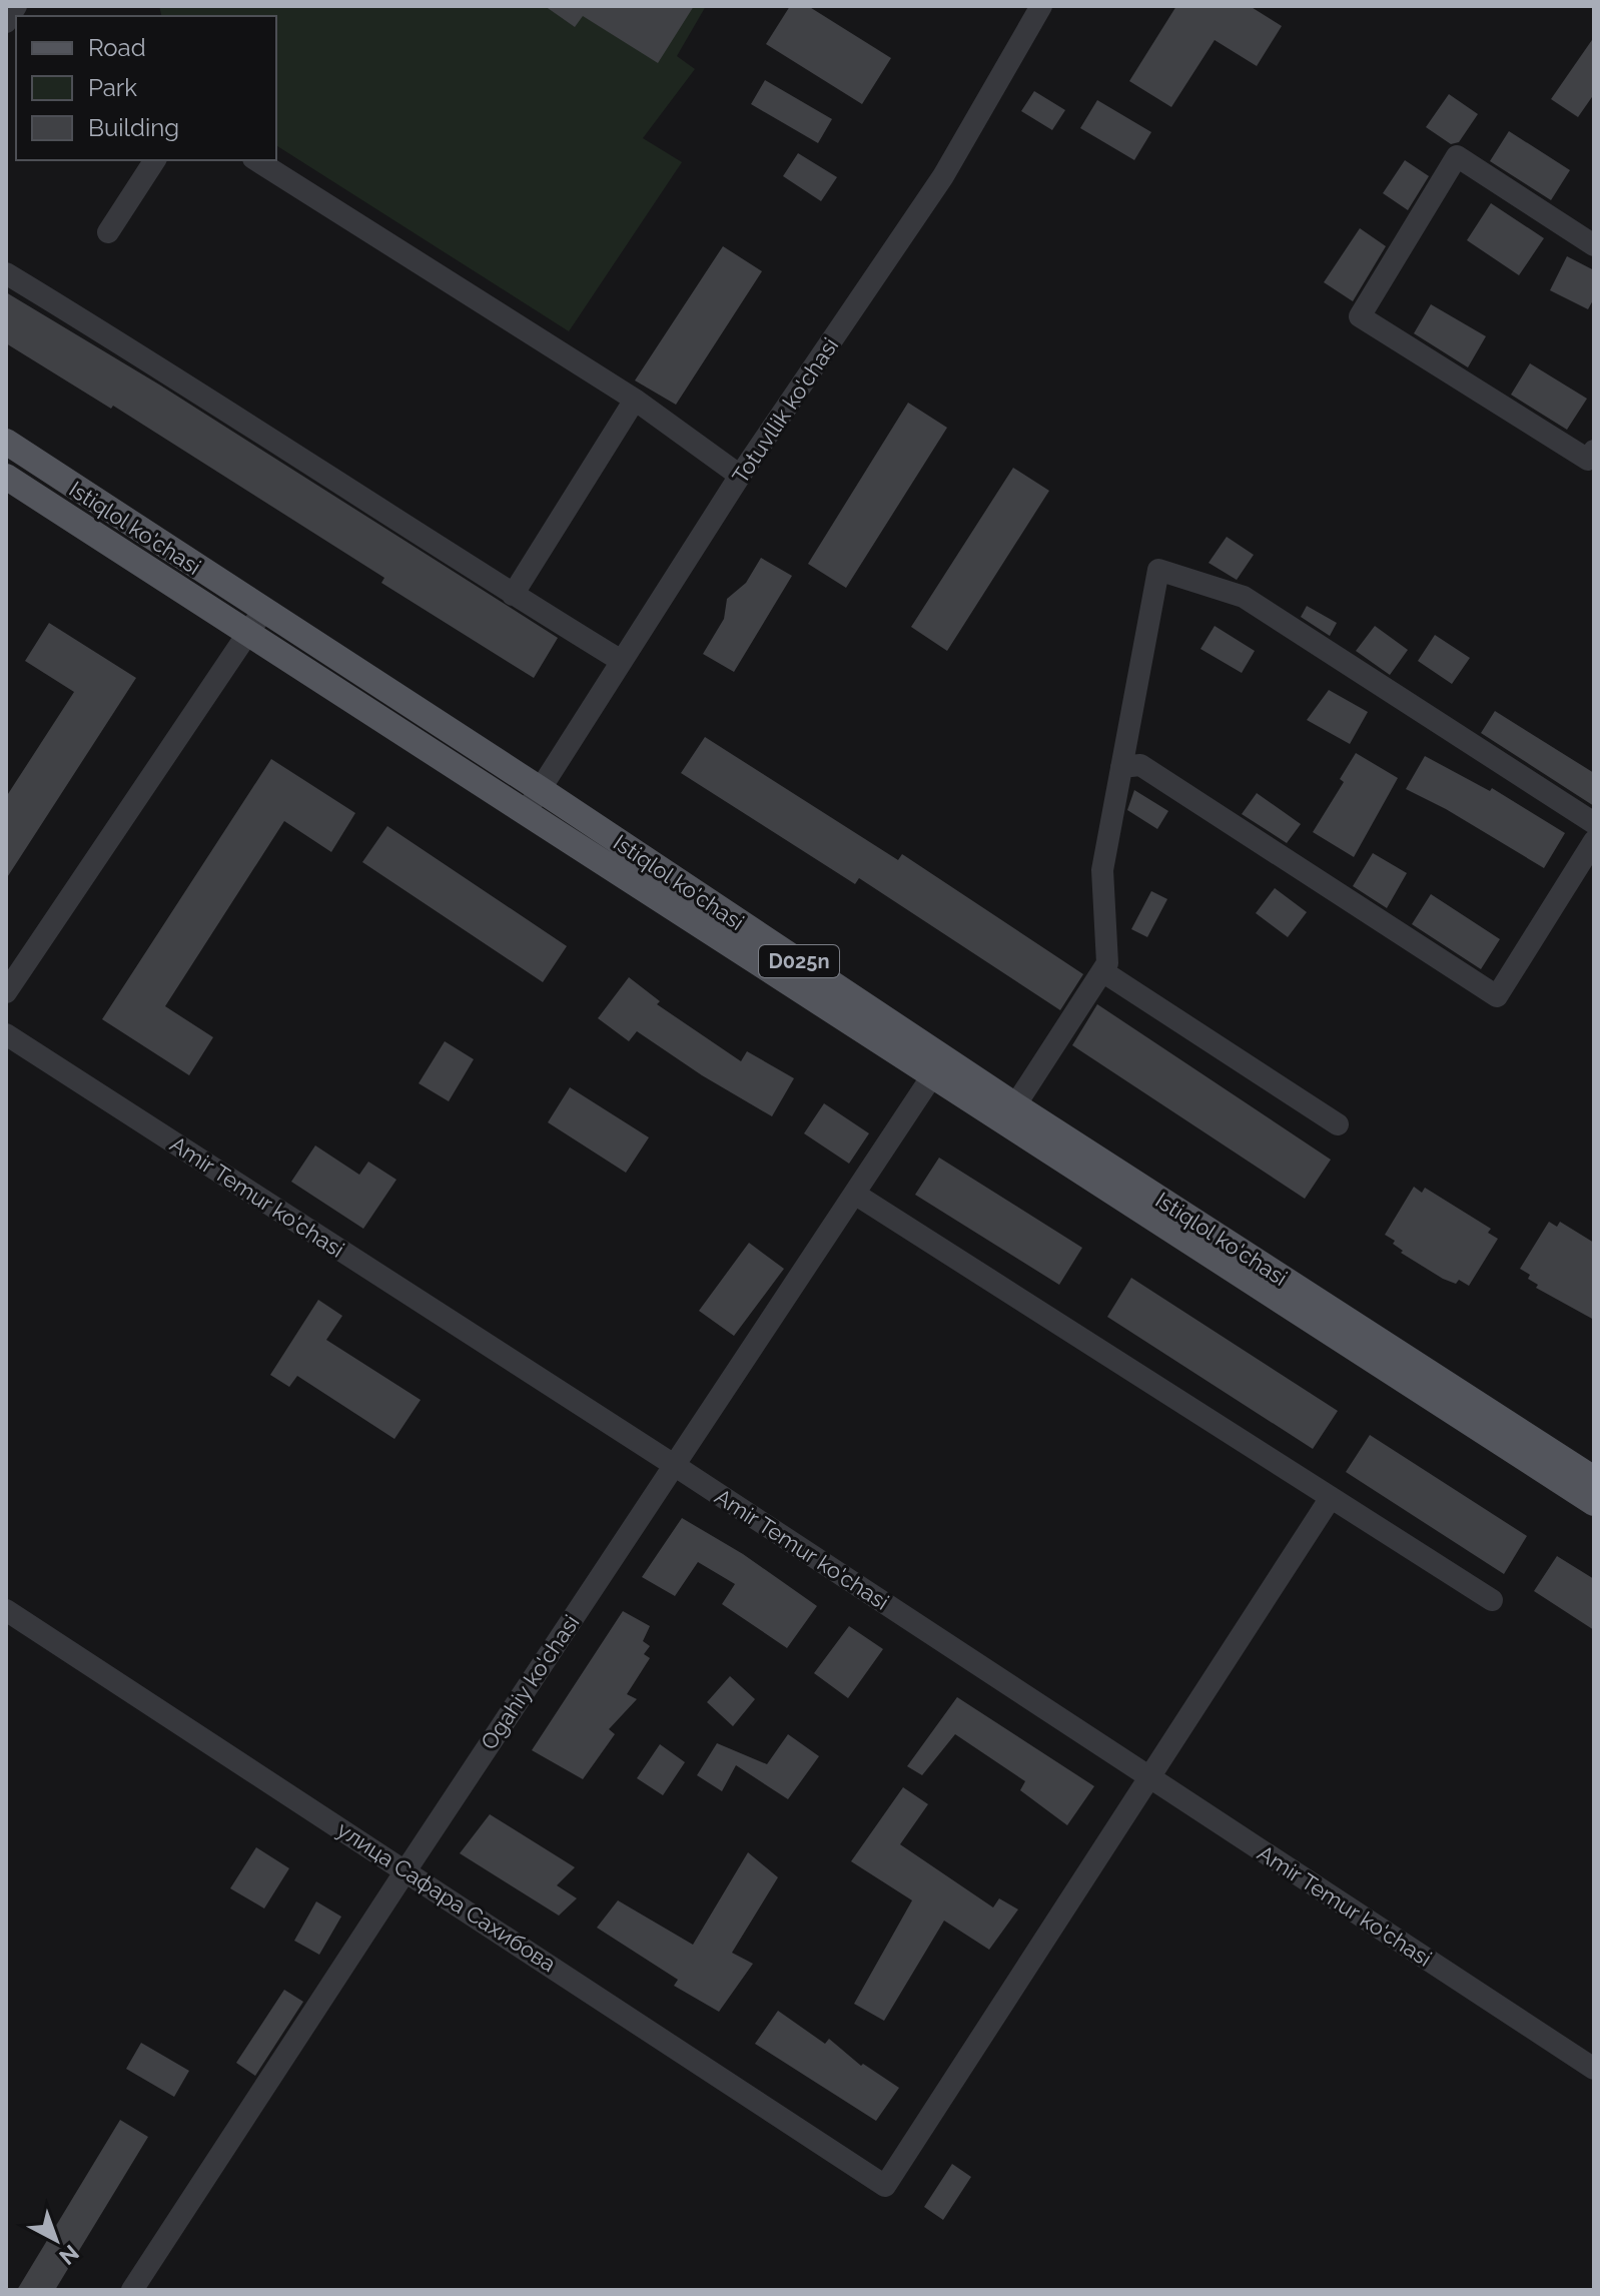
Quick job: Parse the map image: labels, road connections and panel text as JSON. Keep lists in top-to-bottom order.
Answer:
{
  "streets": {
    "main road": ["Istiqlol ko'chasi", "D025n"],
    "street": [
      "Totuvllik ko'chasi",
      "Amir Temur ko'chasi",
      "Ogahiy ko'chasi",
      "улица Сафара Сахибова"
    ]
  },
  "crossings": [
    ["Totuvllik ko'chasi", "Istiqlol ko'chasi"],
    ["Istiqlol ko'chasi", "Ogahiy ko'chasi"],
    ["Amir Temur ko'chasi", "Ogahiy ko'chasi"],
    ["Amir Temur ko'chasi", "улица Сафара Сахибова"],
    ["Ogahiy ko'chasi", "улица Сафара Сахибова"]
  ],
  "legend": ["Road", "Park", "Building"],
  "north": "bottom right"
}
